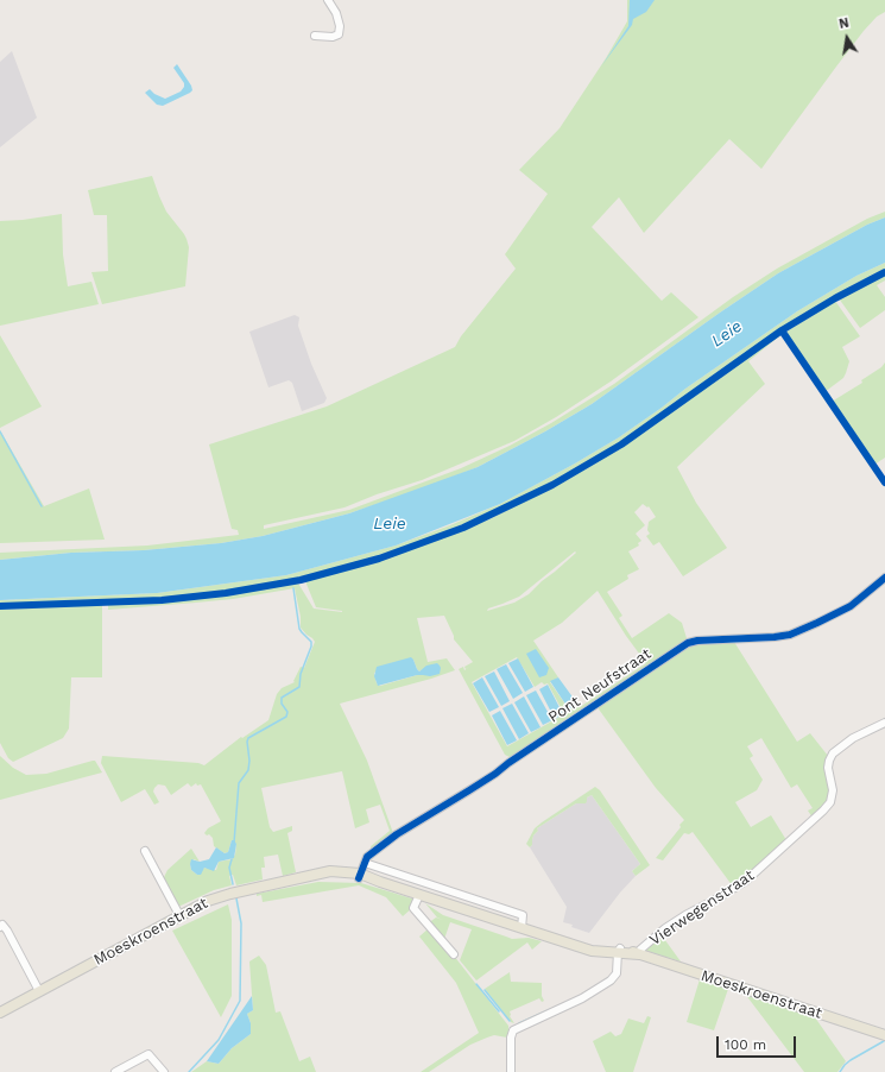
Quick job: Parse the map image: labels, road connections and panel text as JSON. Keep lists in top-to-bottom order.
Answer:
{
  "streets": {
    "main road": ["Moeskroenstraat"],
    "street": ["Pont Neufstraat", "Vierwegenstraat"]
  },
  "crossings": [
    ["Pont Neufstraat", "Moeskroenstraat"],
    ["Vierwegenstraat", "Moeskroenstraat"]
  ],
  "water": ["Leie"],
  "scale_bar": "100 m",
  "north": "top"
}
